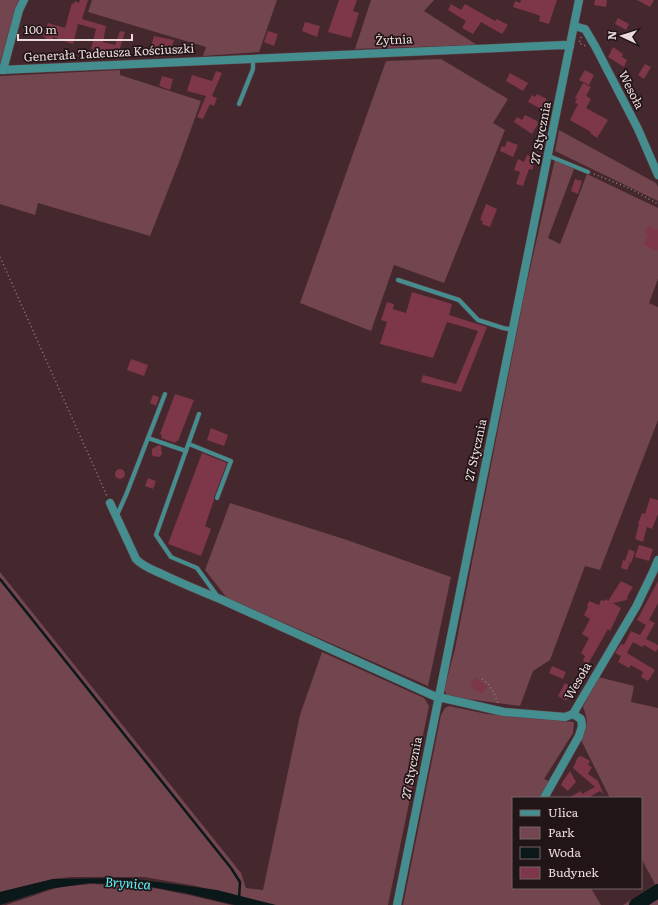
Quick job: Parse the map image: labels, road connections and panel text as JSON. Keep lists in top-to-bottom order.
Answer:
{
  "streets": {
    "street": [
      "Żytnia",
      "Generała Tadeusza Kościuszki",
      "Wesoła",
      "27 Stycznia"
    ]
  },
  "crossings": [
    ["Żytnia", "Generała Tadeusza Kościuszki"],
    ["Żytnia", "27 Stycznia"],
    ["Wesoła", "27 Stycznia"]
  ],
  "water": ["Brynica"],
  "legend": [
    "Ulica",
    "Park",
    "Woda",
    "Budynek"
  ],
  "scale_bar": "100 m",
  "north": "left"
}
